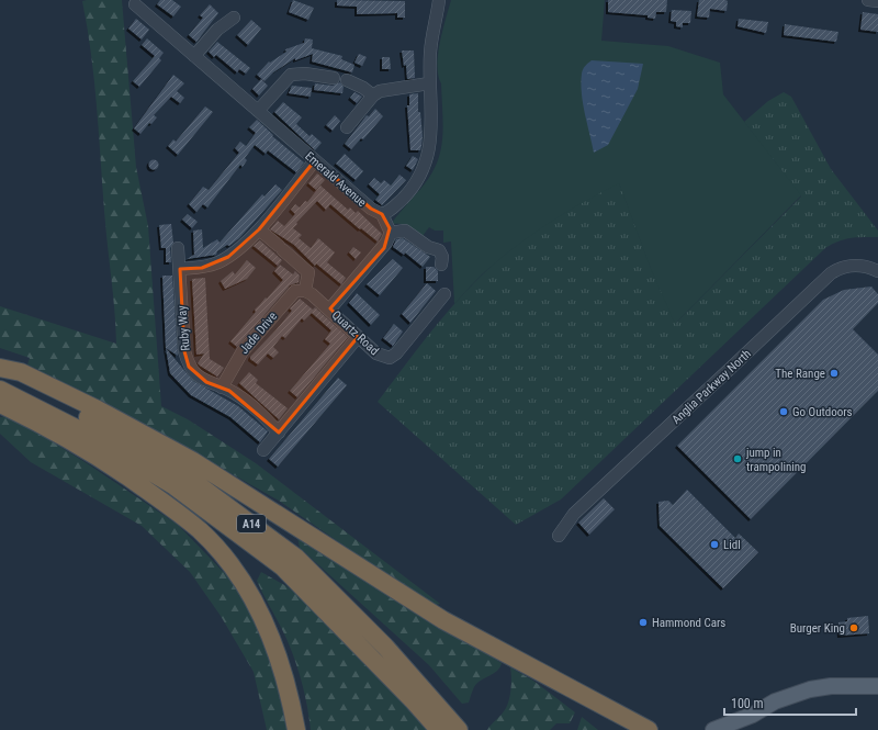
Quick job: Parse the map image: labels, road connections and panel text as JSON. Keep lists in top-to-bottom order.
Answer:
{
  "streets": {
    "highway": ["A14"],
    "street": [
      "Emerald Avenue",
      "Ruby Way",
      "Jade Drive",
      "Quartz Road",
      "Anglia Parkway North"
    ]
  },
  "crossings": [
    ["Ruby Way", "Jade Drive"]
  ],
  "places": [
    "The Range",
    "Go Outdoors",
    "jump in trampolining",
    "Lidl",
    "Hammond Cars",
    "Burger King"
  ],
  "scale_bar": "100 m"
}
